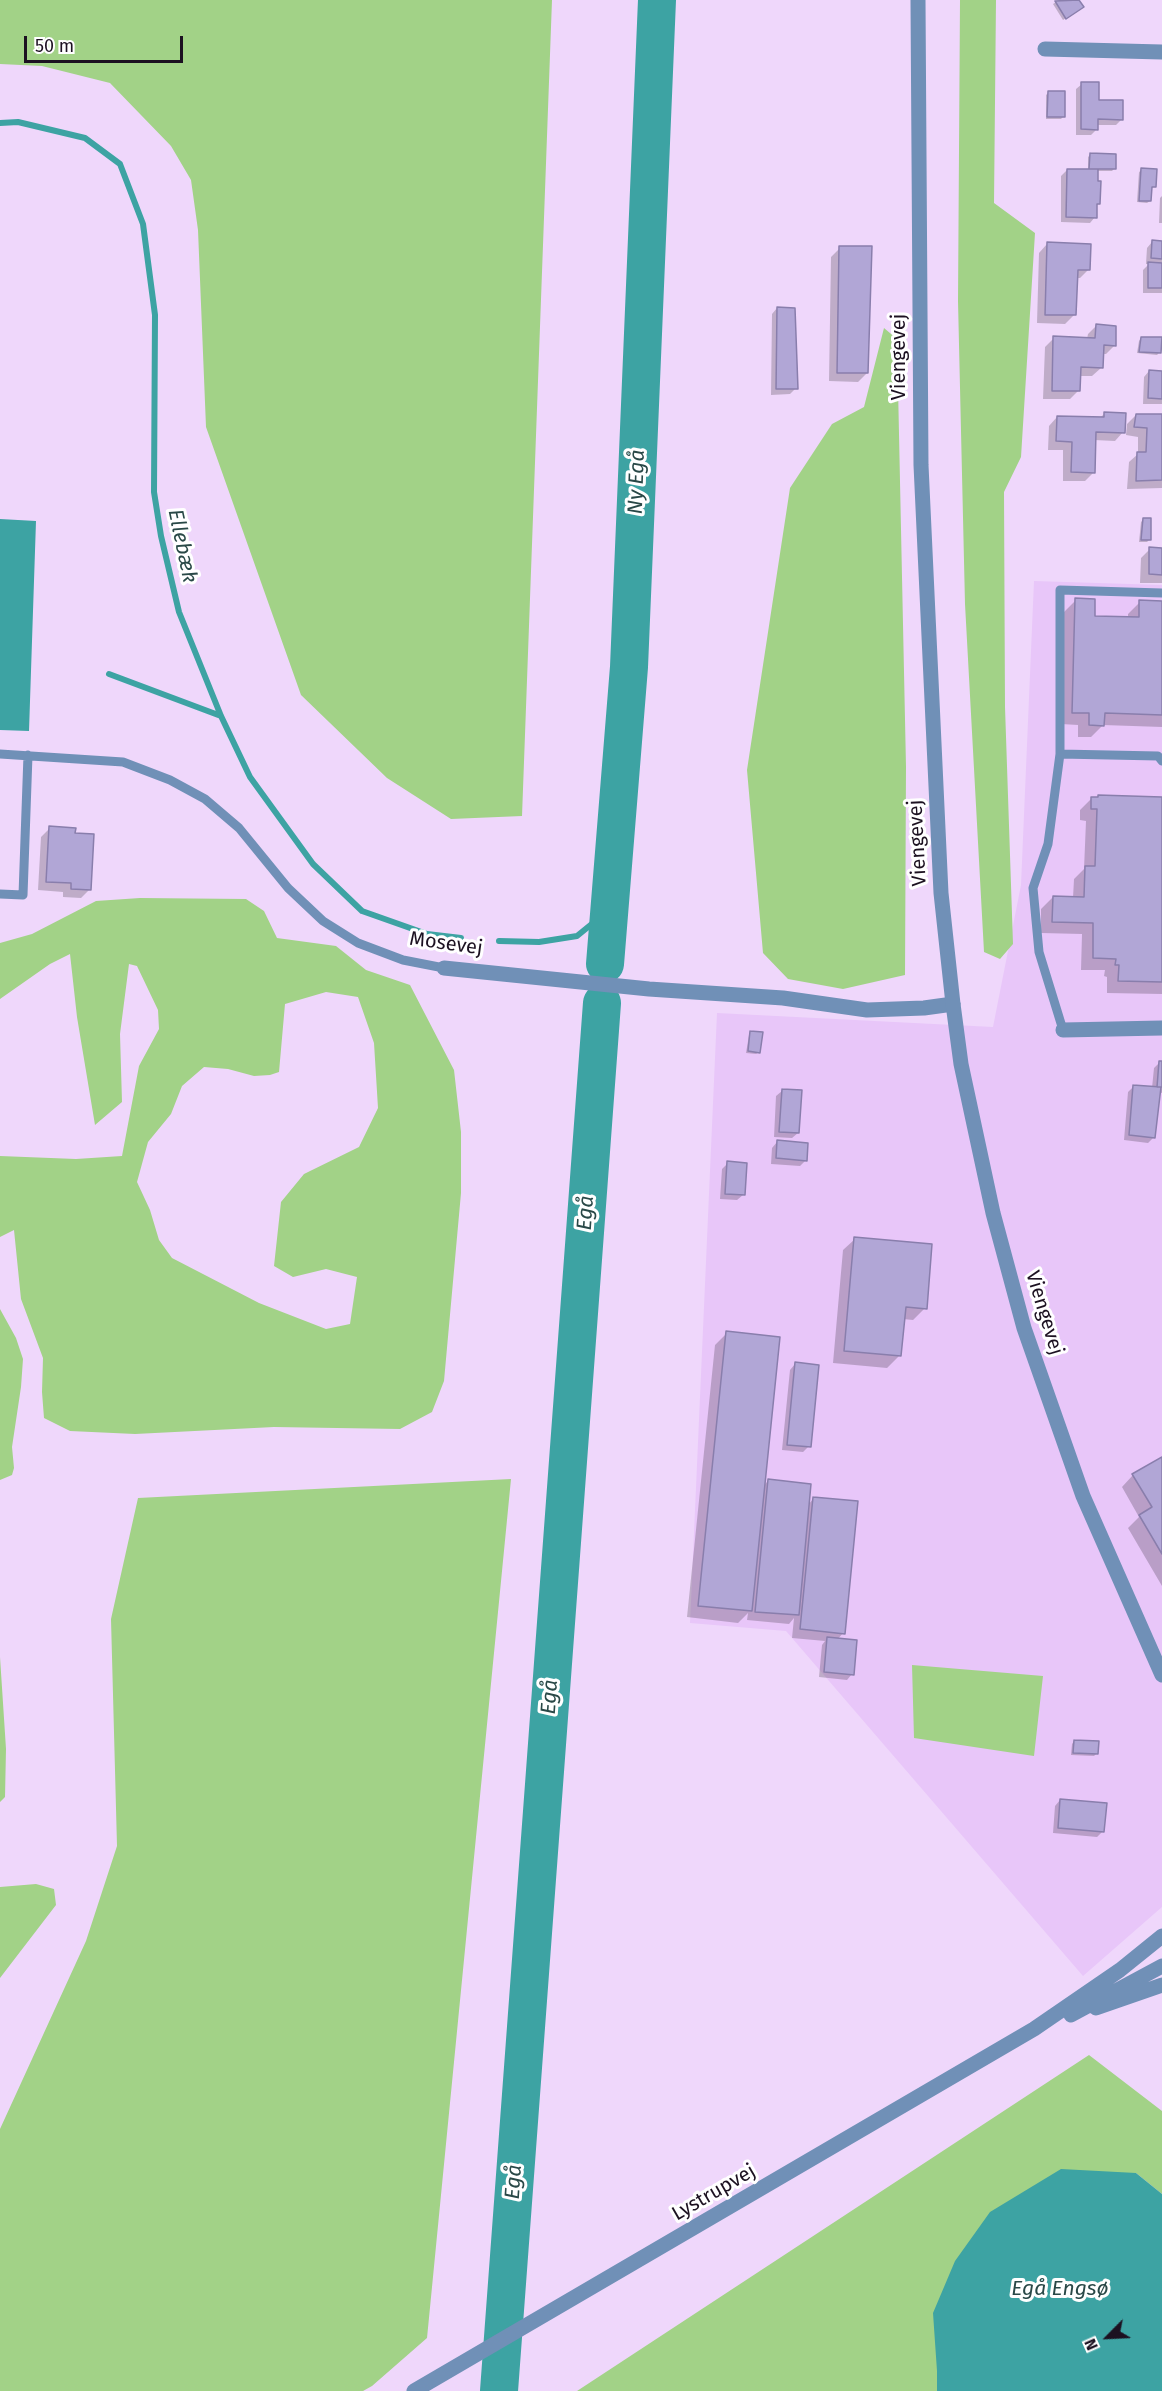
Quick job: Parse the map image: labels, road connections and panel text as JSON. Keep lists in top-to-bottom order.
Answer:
{
  "streets": {
    "street": ["Viengevej", "Mosevej", "Lystrupvej"]
  },
  "crossings": [
    ["Viengevej", "Mosevej"]
  ],
  "water": [
    "Ny Egå",
    "Ellebæk",
    "Egå",
    "Egå Engsø"
  ],
  "scale_bar": "50 m",
  "north": "bottom left"
}
